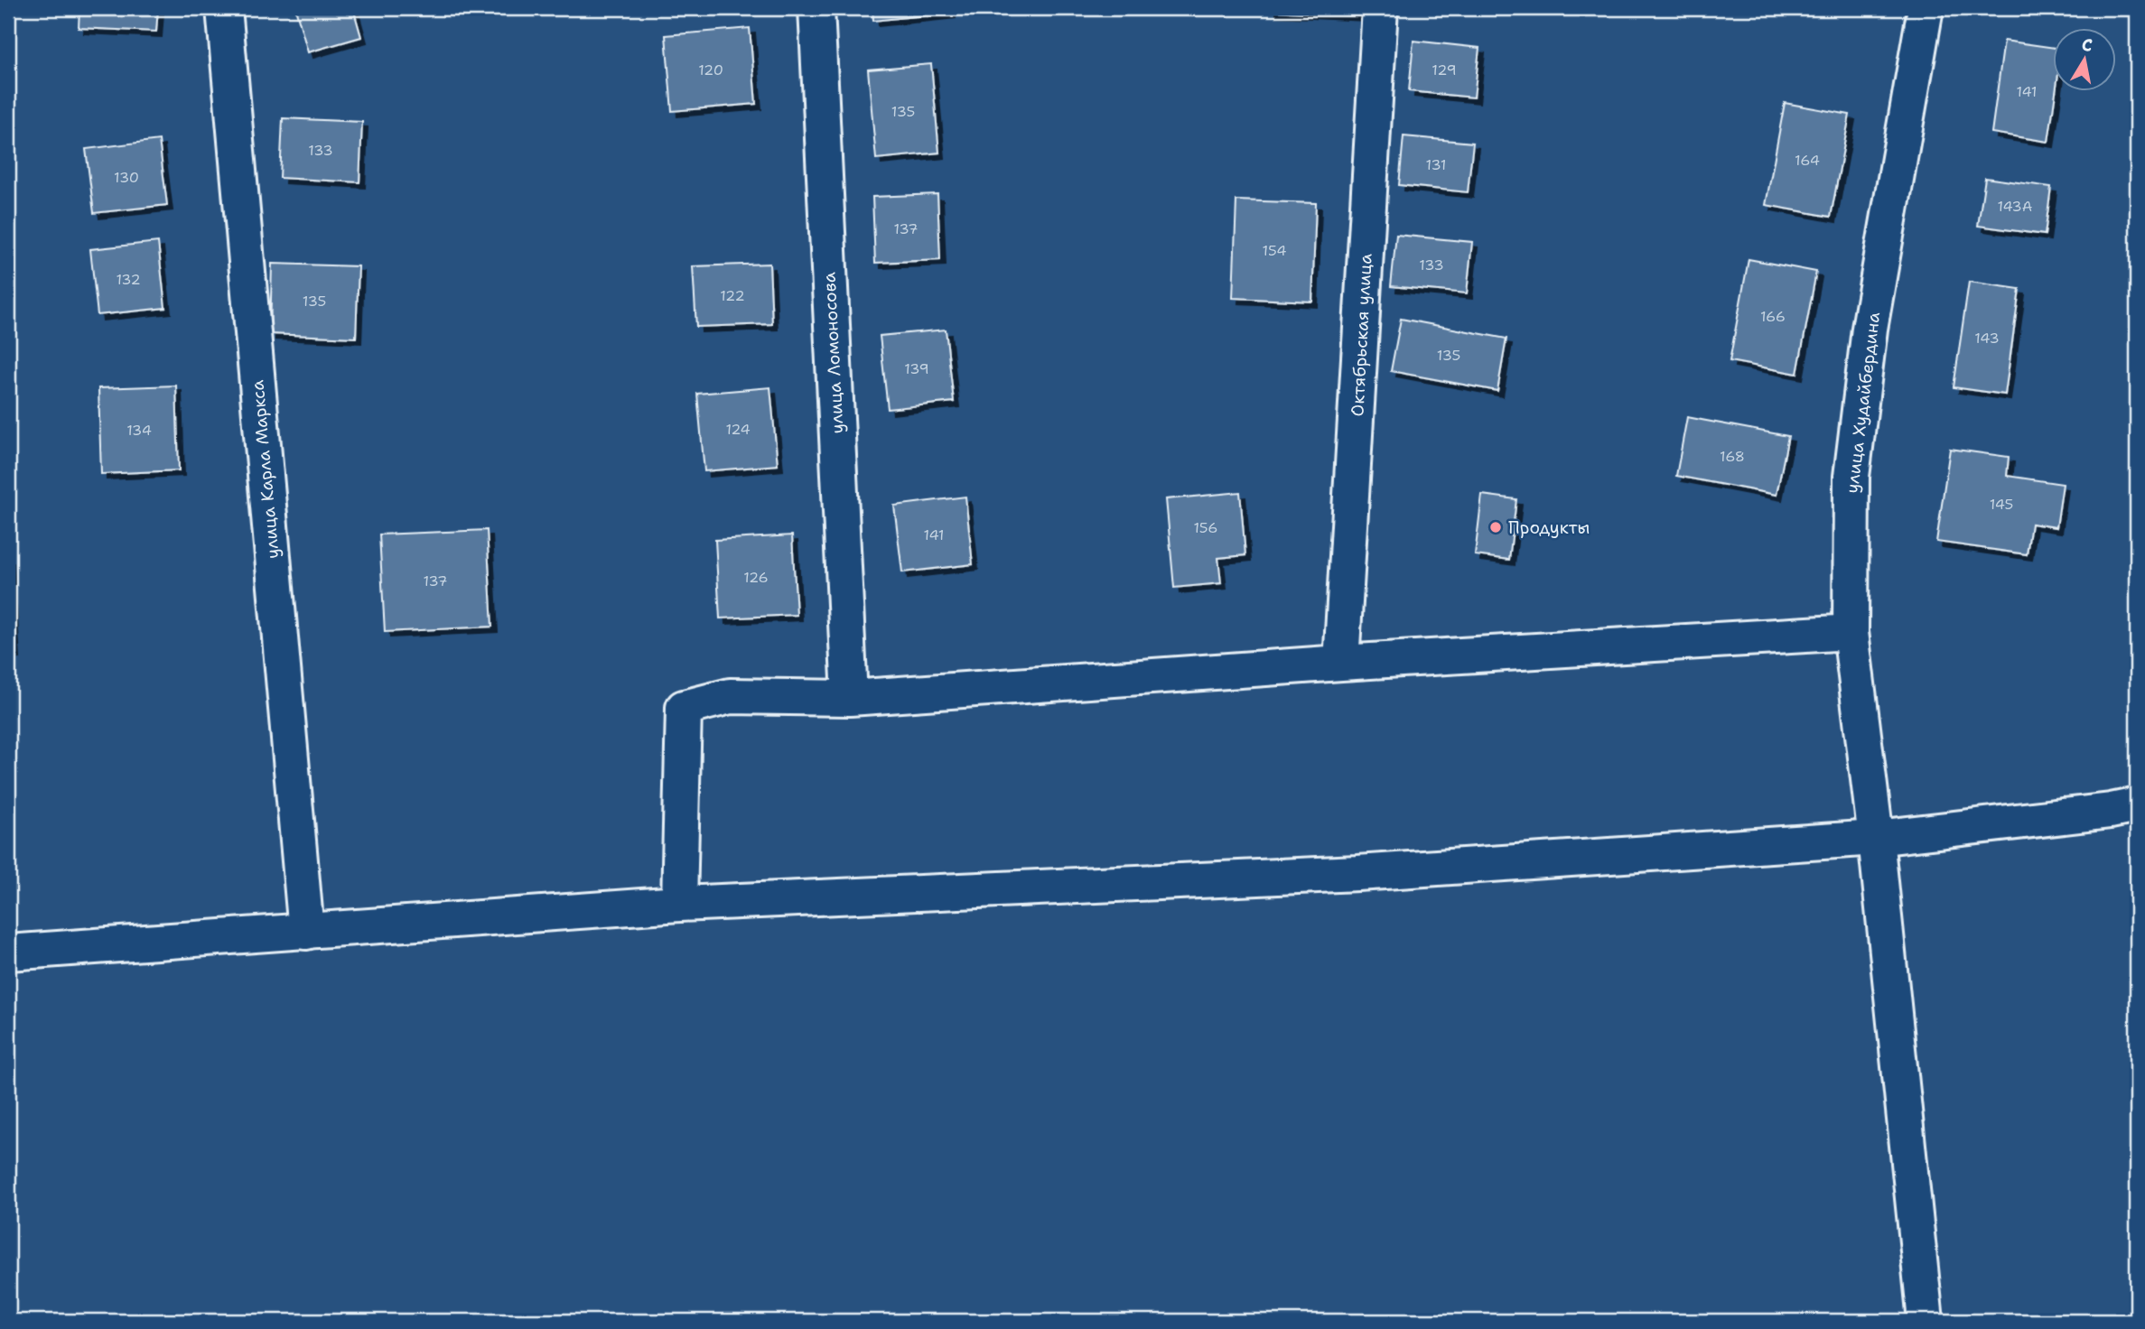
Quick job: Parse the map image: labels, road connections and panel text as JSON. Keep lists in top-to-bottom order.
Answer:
{
  "streets": {
    "street": [
      "Октябрьская улица",
      "улица Ломоносова",
      "улица Худайбердина",
      "улица Карла Маркса"
    ]
  },
  "places": ["Продукты"],
  "house_numbers": [
    "120",
    "129",
    "141",
    "135",
    "133",
    "164",
    "131",
    "130",
    "143А",
    "137",
    "154",
    "133",
    "132",
    "122",
    "135",
    "166",
    "143",
    "135",
    "139",
    "124",
    "134",
    "168",
    "145",
    "156",
    "141",
    "126",
    "137"
  ],
  "north": "top"
}
